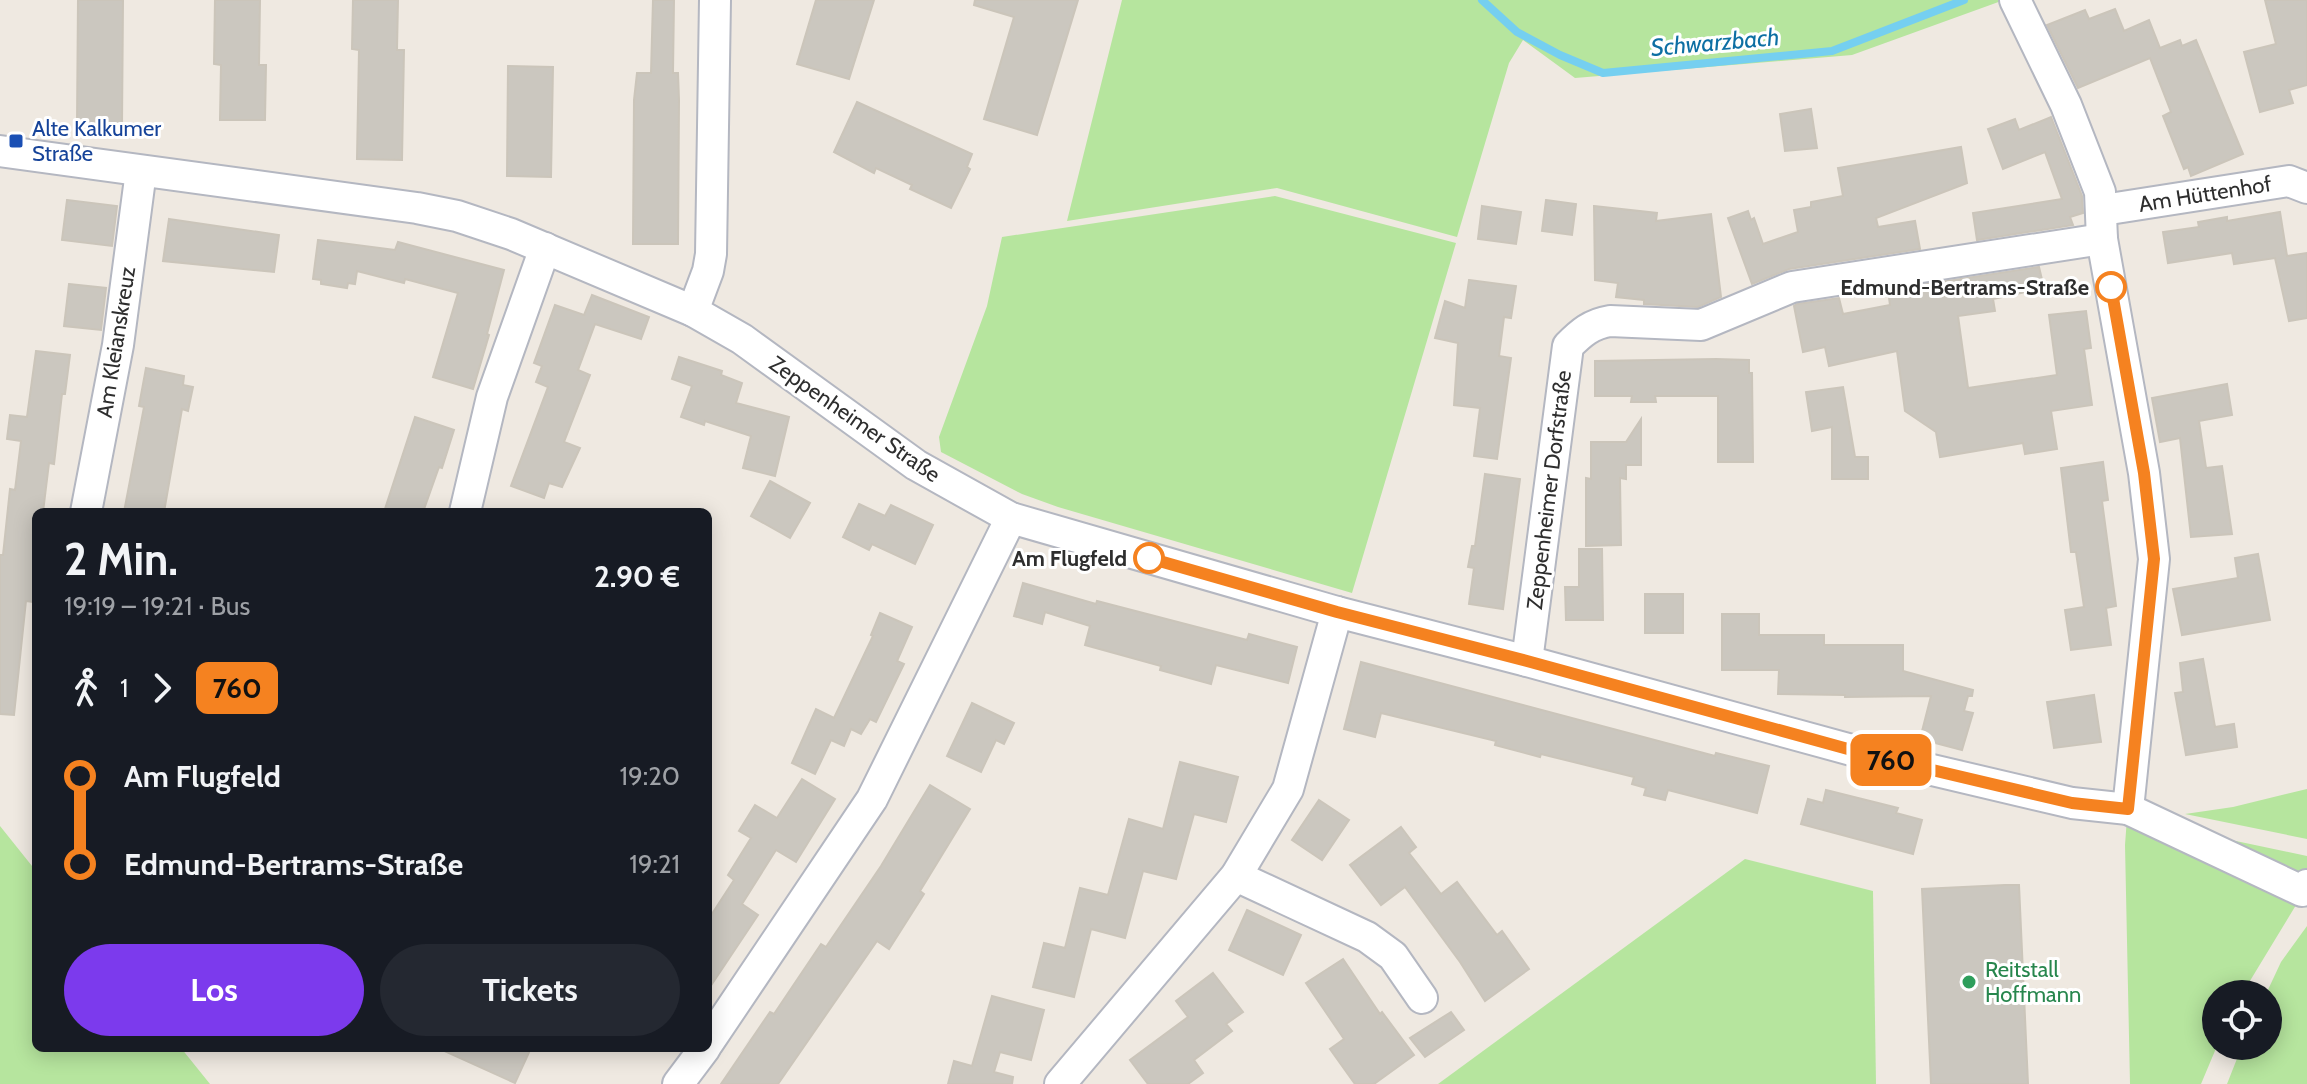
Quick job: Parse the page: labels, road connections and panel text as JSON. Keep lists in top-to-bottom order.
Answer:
{
  "streets": {
    "street": [
      "Am Hüttenhof",
      "Am Kleianskreuz",
      "Zeppenheimer Straße",
      "Zeppenheimer Dorfstraße"
    ]
  },
  "crossings": [
    ["Am Hüttenhof", "Zeppenheimer Dorfstraße"],
    ["Am Kleianskreuz", "Zeppenheimer Straße"],
    ["Zeppenheimer Straße", "Zeppenheimer Dorfstraße"]
  ],
  "water": ["Schwarzbach"],
  "places": {
    "transit": ["Alte Kalkumer Straße"],
    "other": ["Edmund-Bertrams-Straße", "Am Flugfeld", "Reitstall Hoffmann"]
  },
  "lines": ["bus line 760"],
  "page": {
    "on_map": "760",
    "heading": ["2 Min.", "19:19 – 19:21 · Bus", "2.90 €"],
    "legs": ["1", "760"],
    "list": [
      {
        "name": "Am Flugfeld",
        "value": "19:20"
      },
      {
        "name": "Edmund-Bertrams-Straße",
        "value": "19:21"
      }
    ],
    "buttons": ["Los", "Tickets"]
  }
}
